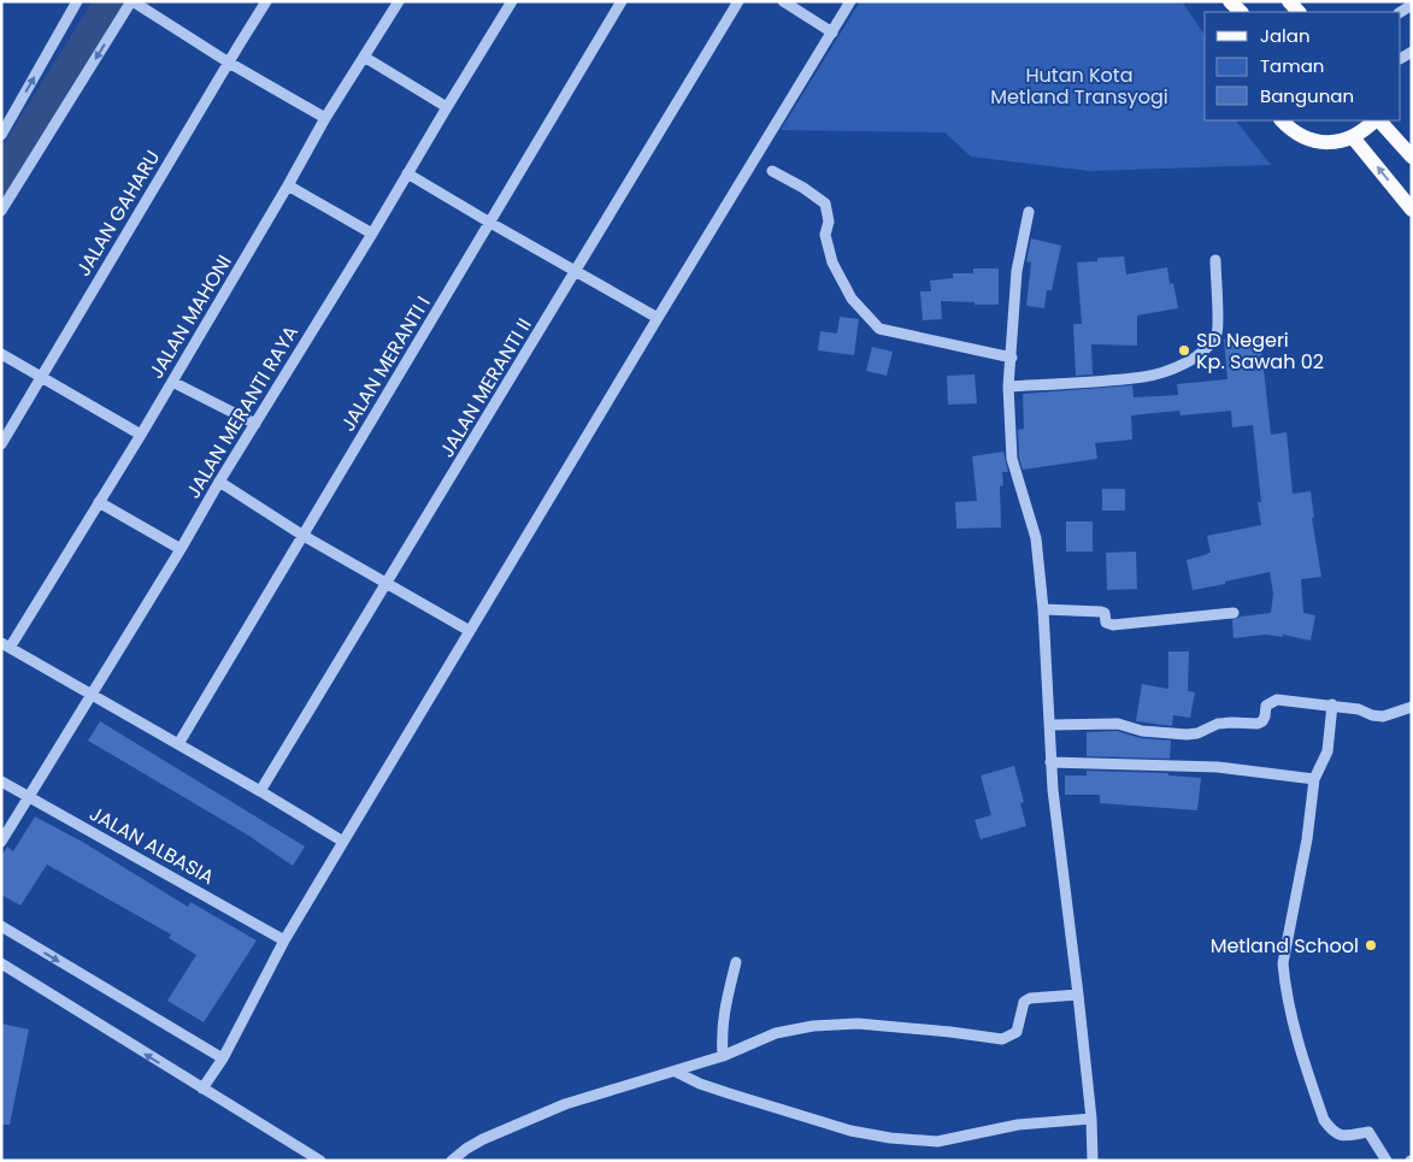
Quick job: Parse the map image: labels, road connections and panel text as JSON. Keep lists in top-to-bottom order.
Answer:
{
  "streets": {
    "street": [
      "JALAN GAHARU",
      "JALAN MAHONI",
      "JALAN MERANTI I",
      "JALAN MERANTI II",
      "JALAN MERANTI RAYA",
      "JALAN ALBASIA"
    ]
  },
  "crossings": [
    ["JALAN MERANTI RAYA", "JALAN ALBASIA"]
  ],
  "parks": ["Hutan Kota Metland Transyogi"],
  "places": ["SD Negeri Kp. Sawah 02", "Metland School"],
  "legend": ["Jalan", "Taman", "Bangunan"]
}
